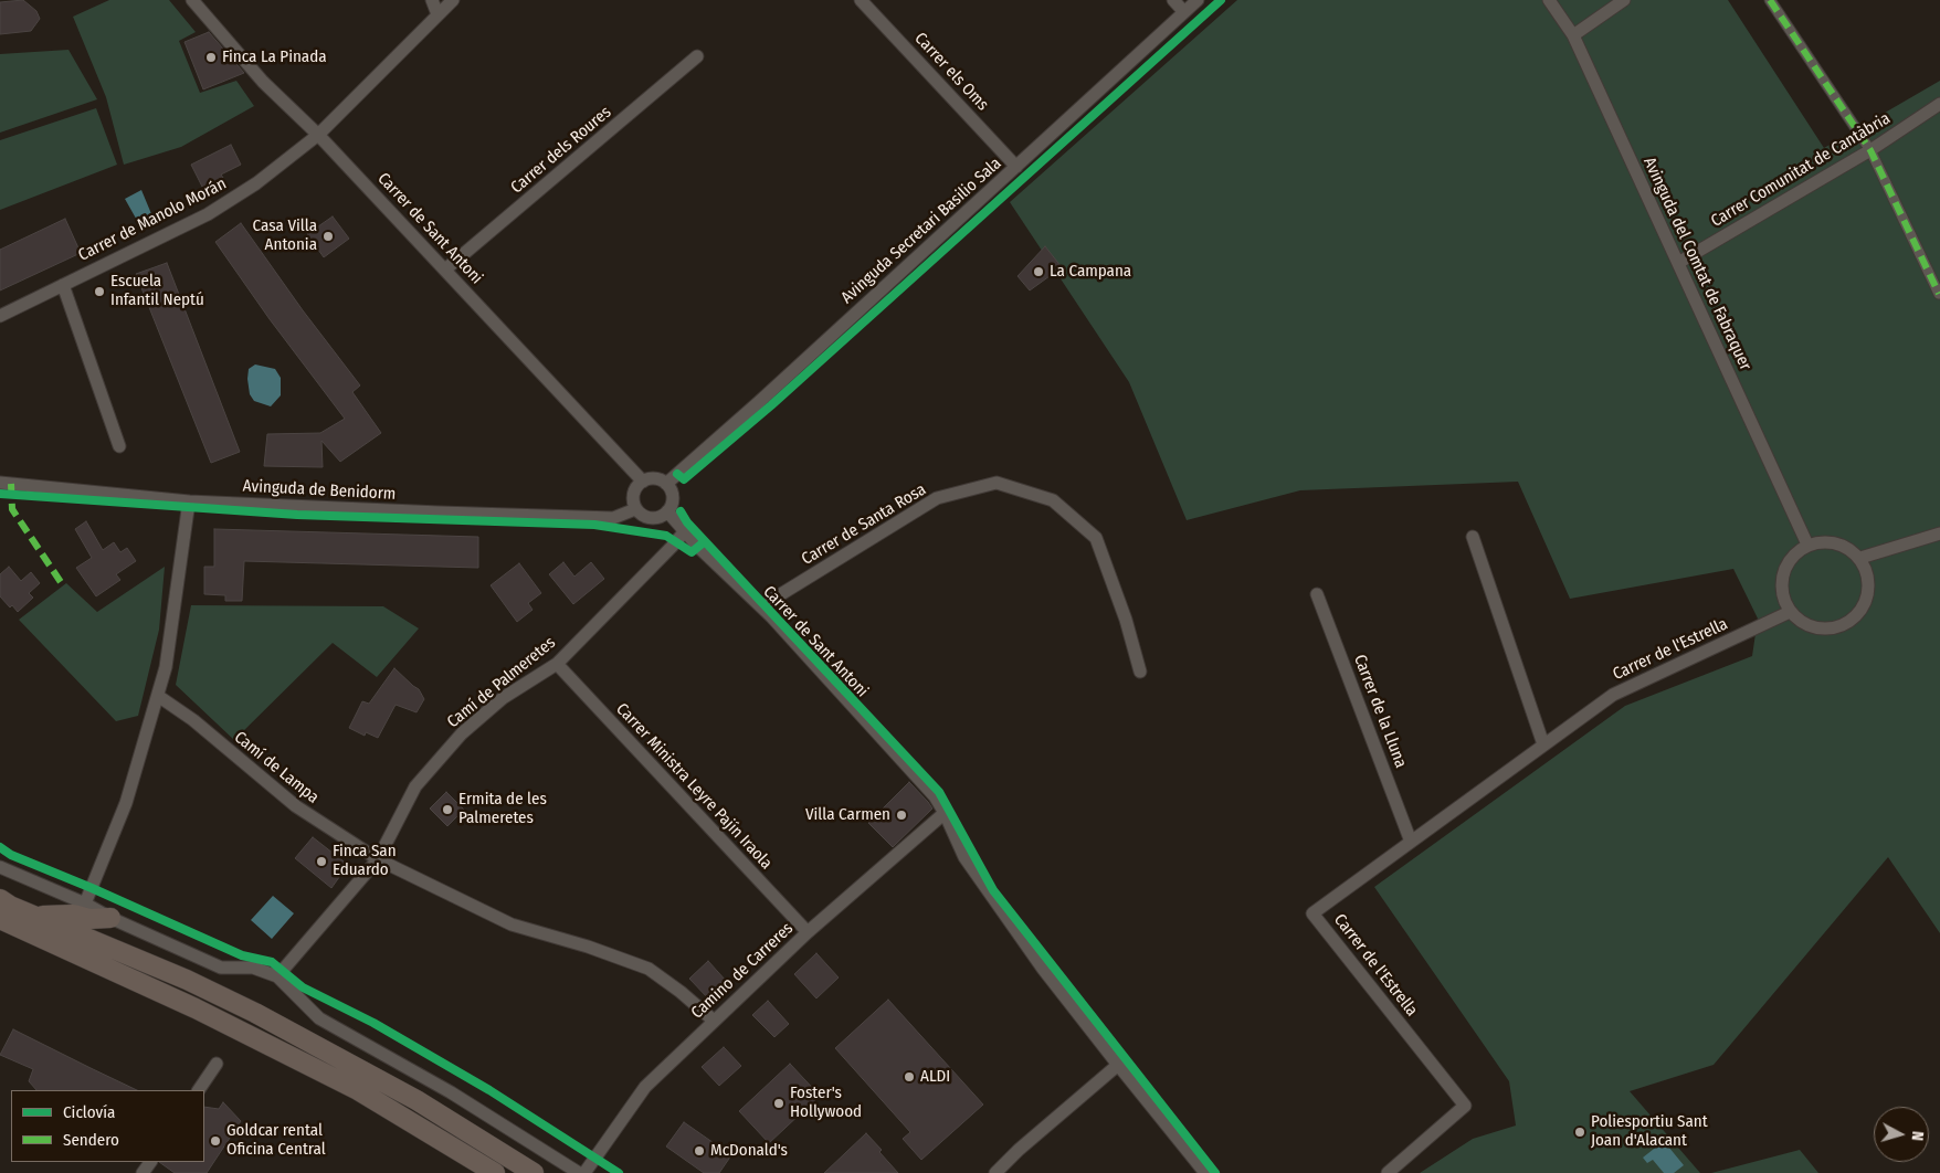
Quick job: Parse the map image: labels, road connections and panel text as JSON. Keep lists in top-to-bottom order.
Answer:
{
  "streets": {
    "street": [
      "Carrer els Oms",
      "Carrer dels Roures",
      "Carrer Comunitat de Cantàbria",
      "Carrer de Manolo Morán",
      "Carrer de Sant Antoni",
      "Avinguda Secretari Basilio Sala",
      "Avinguda del Comtat de Fabraquer",
      "Avinguda de Benidorm",
      "Carrer de Santa Rosa",
      "Carrer de l'Estrella",
      "Camí de Palmeretes",
      "Carrer de la Lluna",
      "Camí de Lampa",
      "Carrer Ministra Leyre Pajín Iraola",
      "Camino de Carreres"
    ]
  },
  "crossings": [
    ["Carrer els Oms", "Avinguda Secretari Basilio Sala"],
    ["Carrer dels Roures", "Carrer de Sant Antoni"],
    ["Carrer Comunitat de Cantàbria", "Avinguda del Comtat de Fabraquer"],
    ["Carrer de Manolo Morán", "Carrer de Sant Antoni"],
    ["Carrer de Sant Antoni", "Avinguda Secretari Basilio Sala"],
    ["Carrer de Sant Antoni", "Avinguda de Benidorm"],
    ["Carrer de Sant Antoni", "Carrer de Santa Rosa"],
    ["Carrer de Sant Antoni", "Camí de Palmeretes"],
    ["Carrer de Sant Antoni", "Camino de Carreres"],
    ["Avinguda Secretari Basilio Sala", "Avinguda de Benidorm"],
    ["Avinguda del Comtat de Fabraquer", "Carrer de l'Estrella"],
    ["Carrer de l'Estrella", "Carrer de la Lluna"],
    ["Camí de Palmeretes", "Camí de Lampa"],
    ["Camí de Palmeretes", "Carrer Ministra Leyre Pajín Iraola"],
    ["Camí de Lampa", "Camino de Carreres"],
    ["Carrer Ministra Leyre Pajín Iraola", "Camino de Carreres"]
  ],
  "places": [
    "Finca La Pinada",
    "Casa Villa Antonia",
    "La Campana",
    "Escuela Infantil Neptú",
    "Ermita de les Palmeretes",
    "Villa Carmen",
    "Finca San Eduardo",
    "ALDI",
    "Foster's Hollywood",
    "Poliesportiu Sant Joan d'Alacant",
    "Goldcar rental Oficina Central",
    "McDonald's"
  ],
  "legend": ["Ciclovía", "Sendero"],
  "north": "right"
}
